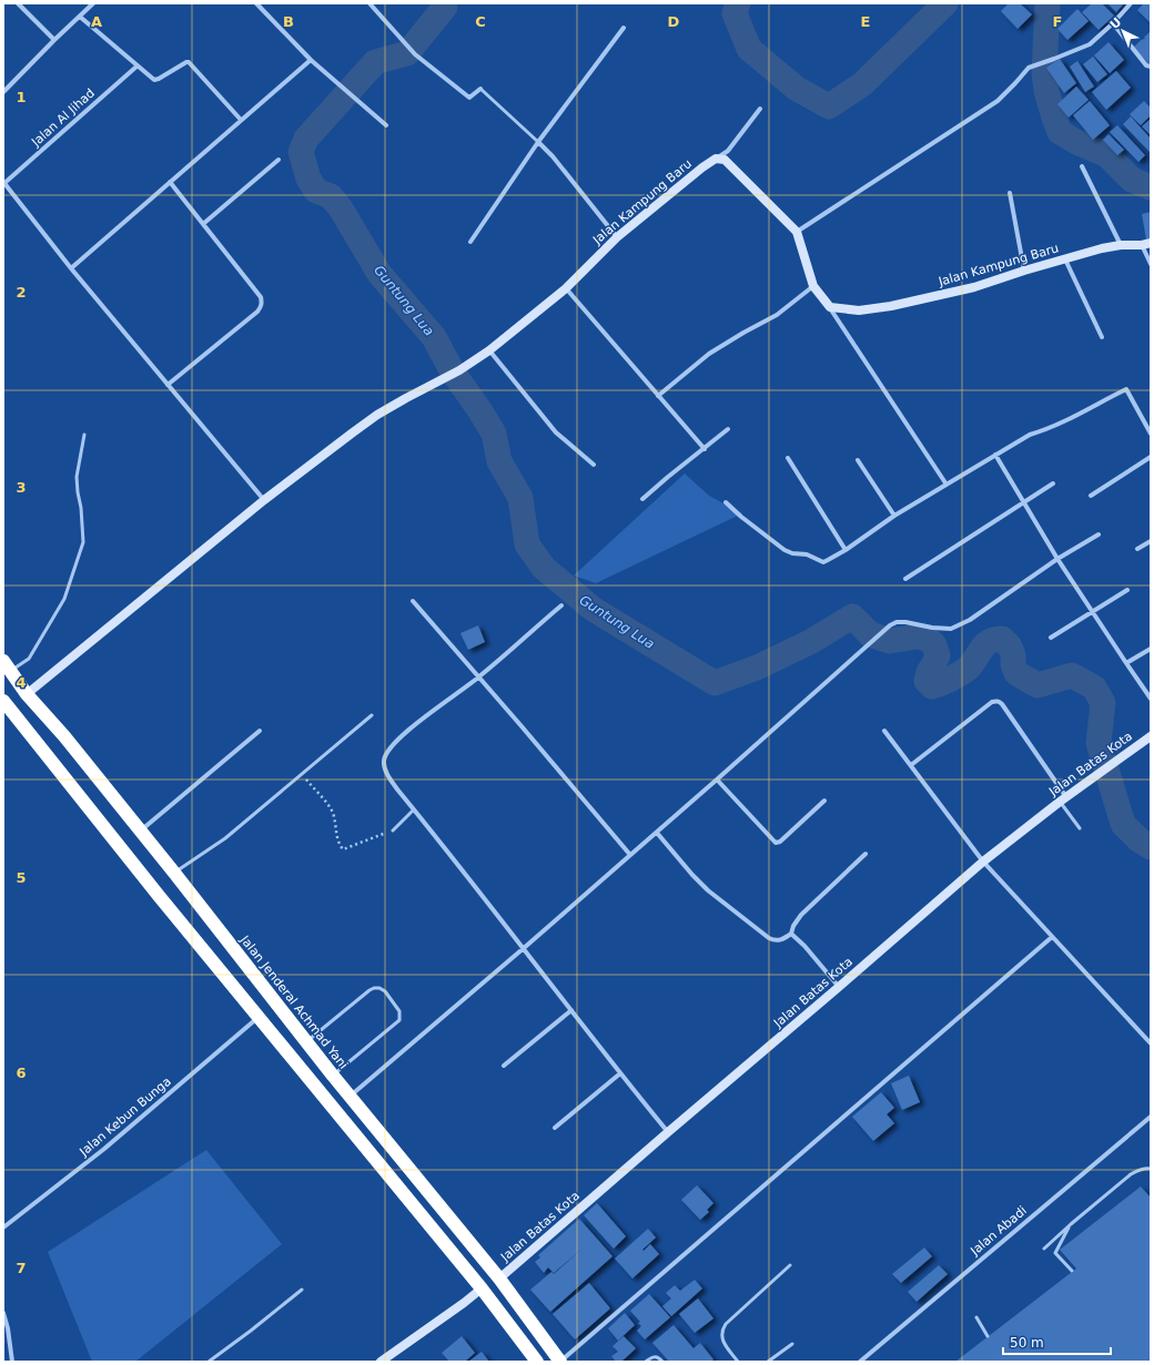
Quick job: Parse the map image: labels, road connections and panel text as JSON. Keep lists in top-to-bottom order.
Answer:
{
  "streets": {
    "highway": ["Jalan Jenderal Achmad Yani"],
    "street": [
      "Jalan Al Jihad",
      "Jalan Kampung Baru",
      "Jalan Batas Kota",
      "Jalan Kebun Bunga",
      "Jalan Abadi"
    ]
  },
  "crossings": [
    ["Jalan Kampung Baru", "Jalan Jenderal Achmad Yani"],
    ["Jalan Batas Kota", "Jalan Jenderal Achmad Yani"]
  ],
  "water": ["Guntung Lua"],
  "scale_bar": "50 m",
  "north": "top left",
  "grid": {
    "columns": [
      "A",
      "B",
      "C",
      "D",
      "E",
      "F"
    ],
    "rows": [
      "1",
      "2",
      "3",
      "4",
      "5",
      "6",
      "7"
    ]
  }
}
